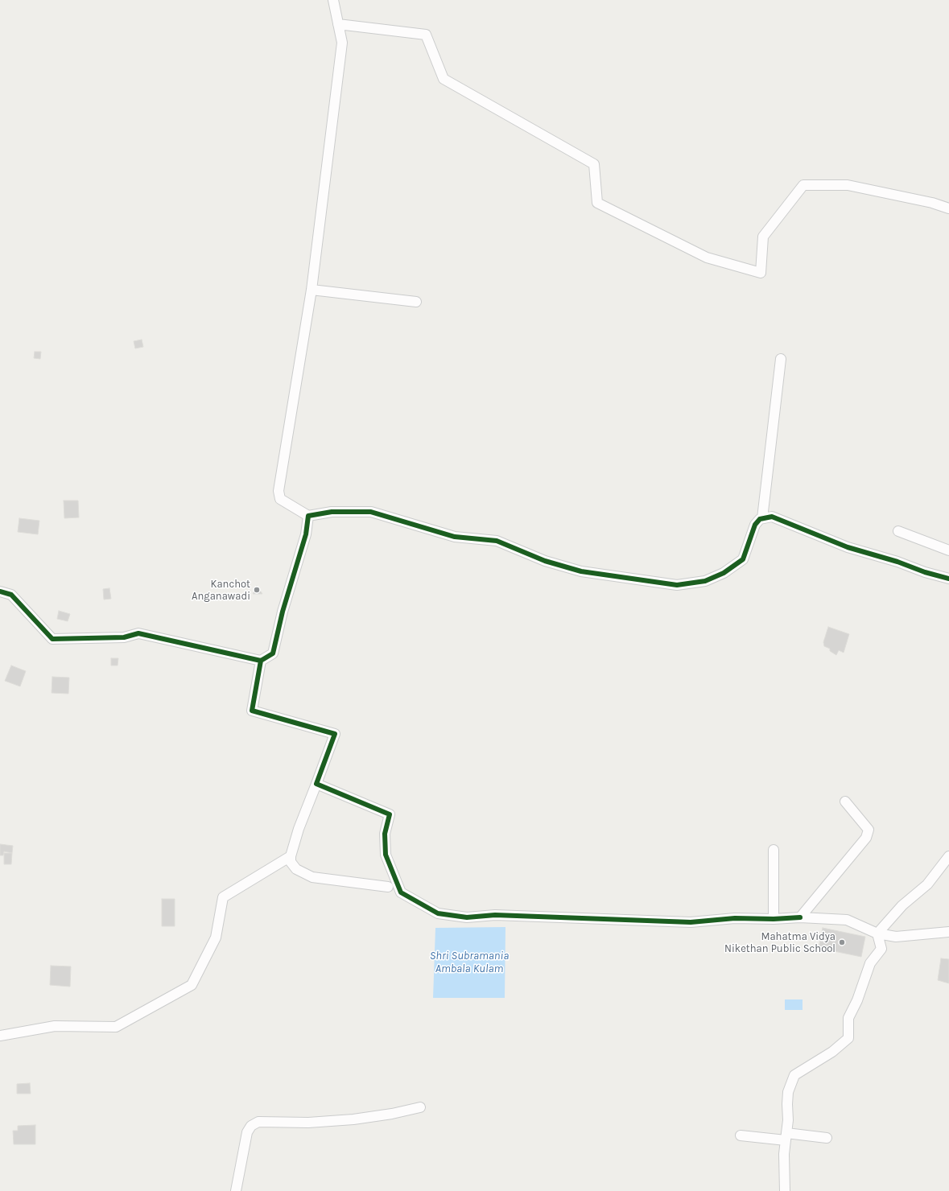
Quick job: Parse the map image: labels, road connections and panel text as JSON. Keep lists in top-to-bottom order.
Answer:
{
  "water": ["Shri Subramania Ambala Kulam"],
  "places": ["Kanchot Anganawadi", "Mahatma Vidya Nikethan Public School"]
}
